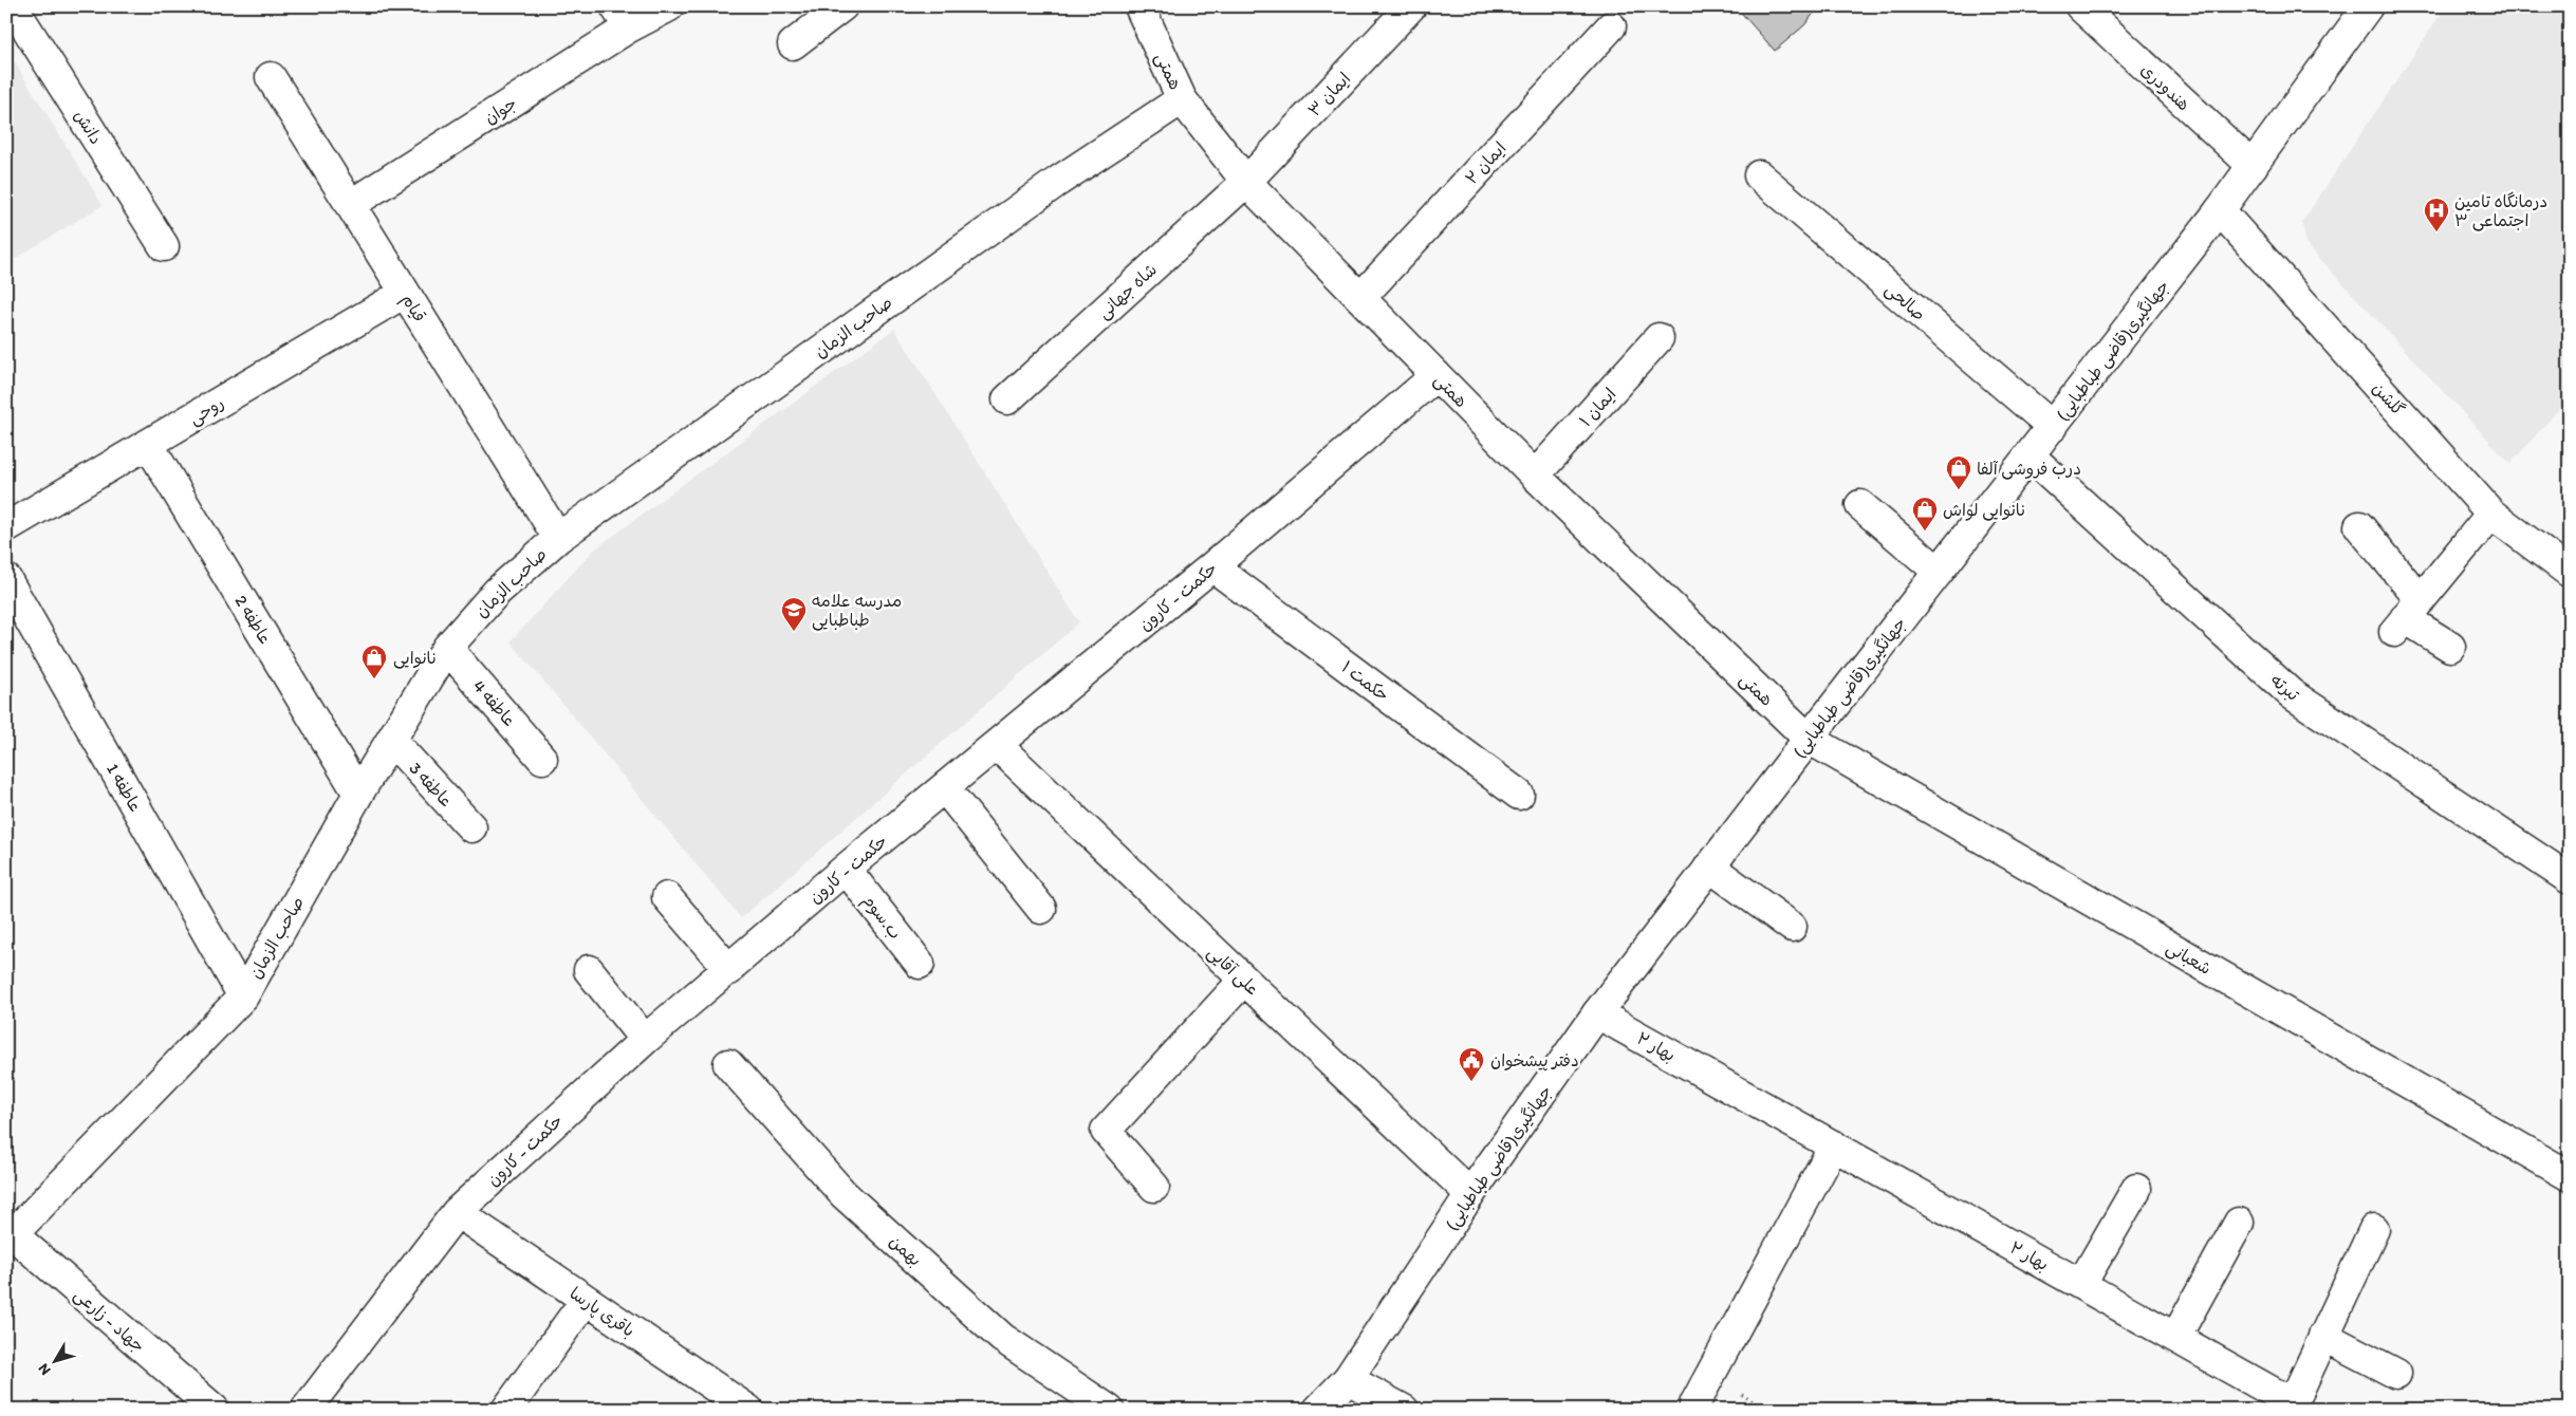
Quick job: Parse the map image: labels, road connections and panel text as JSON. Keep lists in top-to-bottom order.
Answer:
{
  "streets": {
    "street": [
      "همتی",
      "هندودری",
      "ایمان ۳",
      "جوان",
      "دانش",
      "ایمان ۲",
      "شاه جهانی",
      "صالحی",
      "قیام",
      "صاحب الزمان",
      "جهانگیری(قاضی طباطبایی)",
      "گلشن",
      "ایمان ۱",
      "روحی",
      "حکمت - کارون",
      "عاطفه 2",
      "حکمت ۱",
      "تبرته",
      "عاطفه 4",
      "عاطفه 3",
      "عاطفه 1",
      "ب.سوم",
      "شعبانی",
      "علی آقایی",
      "بهار ۲",
      "بهمن",
      "باقری پارسا",
      "جهاد - زارعی"
    ]
  },
  "crossings": [
    ["همتی", "ایمان ۳"],
    ["همتی", "ایمان ۲"],
    ["همتی", "شاه جهانی"],
    ["همتی", "صاحب الزمان"],
    ["همتی", "جهانگیری(قاضی طباطبایی)"],
    ["همتی", "ایمان ۱"],
    ["همتی", "حکمت - کارون"],
    ["همتی", "شعبانی"],
    ["هندودری", "جهانگیری(قاضی طباطبایی)"],
    ["ایمان ۳", "شاه جهانی"],
    ["جوان", "قیام"],
    ["صالحی", "جهانگیری(قاضی طباطبایی)"],
    ["قیام", "صاحب الزمان"],
    ["قیام", "روحی"],
    ["صاحب الزمان", "عاطفه 2"],
    ["صاحب الزمان", "عاطفه 4"],
    ["صاحب الزمان", "عاطفه 3"],
    ["صاحب الزمان", "عاطفه 1"],
    ["صاحب الزمان", "جهاد - زارعی"],
    ["جهانگیری(قاضی طباطبایی)", "گلشن"],
    ["جهانگیری(قاضی طباطبایی)", "تبرته"],
    ["جهانگیری(قاضی طباطبایی)", "شعبانی"],
    ["جهانگیری(قاضی طباطبایی)", "علی آقایی"],
    ["جهانگیری(قاضی طباطبایی)", "بهار ۲"],
    ["روحی", "عاطفه 2"],
    ["حکمت - کارون", "حکمت ۱"],
    ["حکمت - کارون", "ب.سوم"],
    ["حکمت - کارون", "علی آقایی"],
    ["حکمت - کارون", "باقری پارسا"]
  ],
  "places": {
    "hospital": ["درمانگاه تامین اجتماعی ۳"],
    "shop": ["درب فروشی آلفا", "نانوایی لواش", "نانوایی"],
    "school or university": ["مدرسه علامه طباطبایی"],
    "public building": ["دفتر پیشخوان"]
  },
  "north": "bottom left"
}
